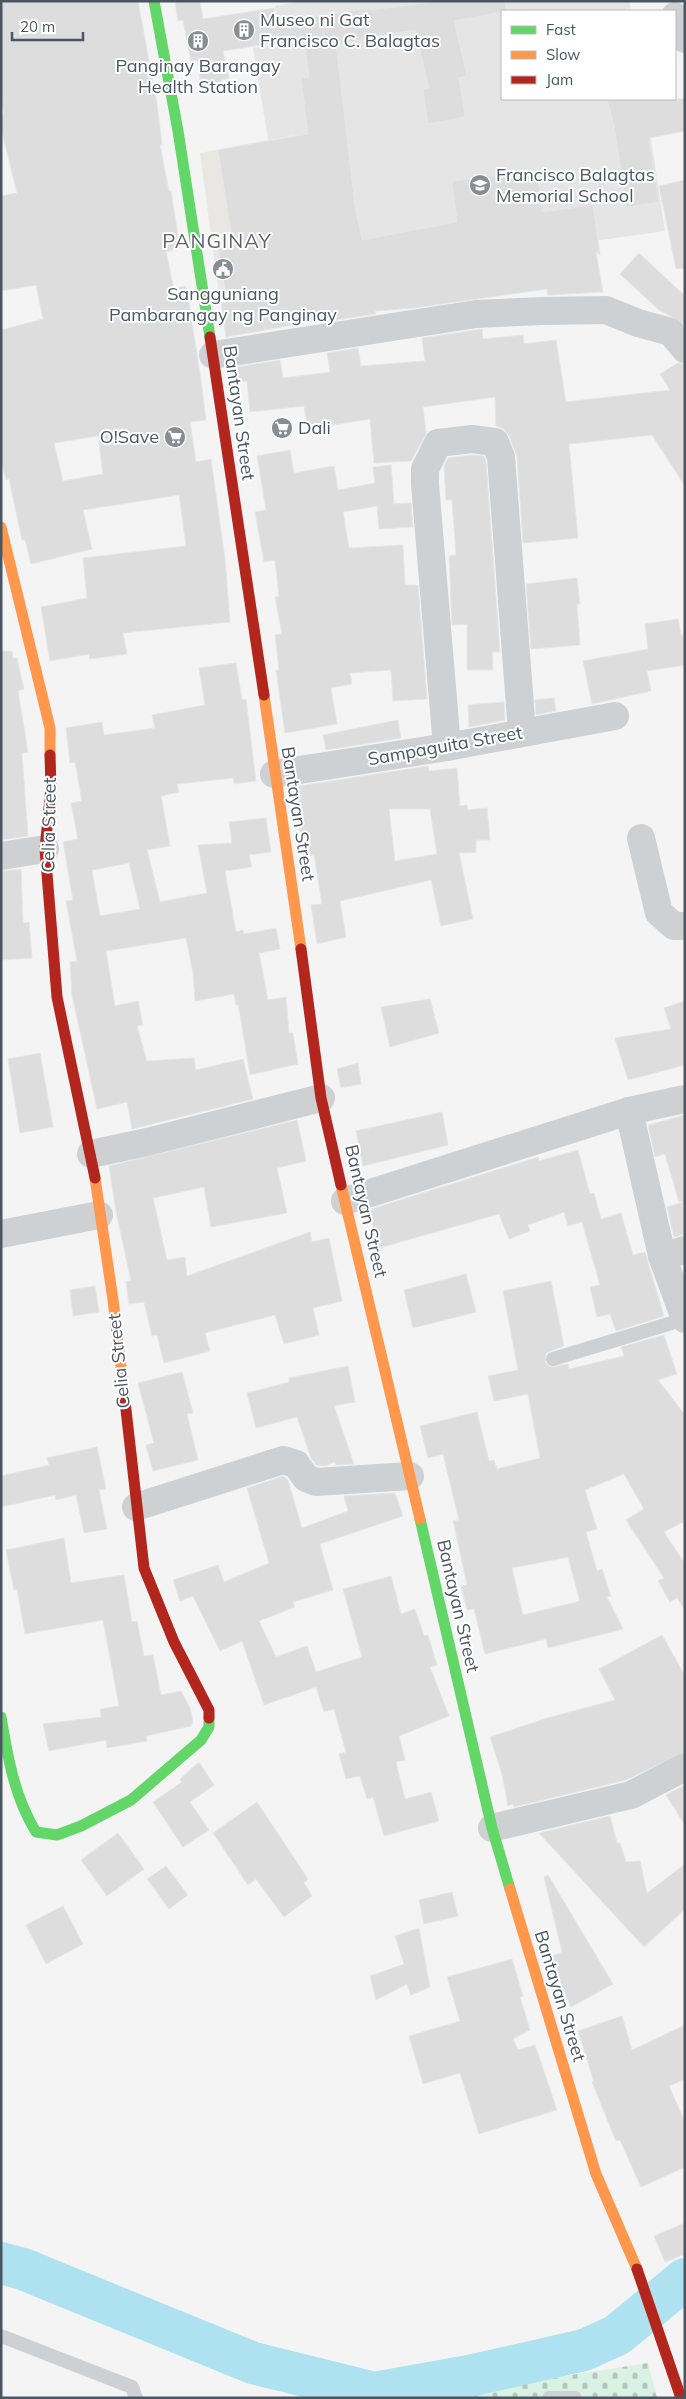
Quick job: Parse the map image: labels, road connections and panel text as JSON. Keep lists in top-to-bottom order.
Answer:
{
  "streets": {
    "main road": ["Bantayan Street", "Celia Street"],
    "street": ["Sampaguita Street"]
  },
  "crossings": [
    ["Bantayan Street", "Sampaguita Street"]
  ],
  "districts": ["PANGINAY"],
  "places": {
    "building": ["Museo ni Gat Francisco C. Balagtas", "Panginay Barangay Health Station"],
    "school or university": ["Francisco Balagtas Memorial School"],
    "public building": ["Sangguniang Pambarangay ng Panginay"],
    "supermarket": ["Dali", "O!Save"]
  },
  "legend": ["Fast", "Slow", "Jam"],
  "scale_bar": "20 m"
}
